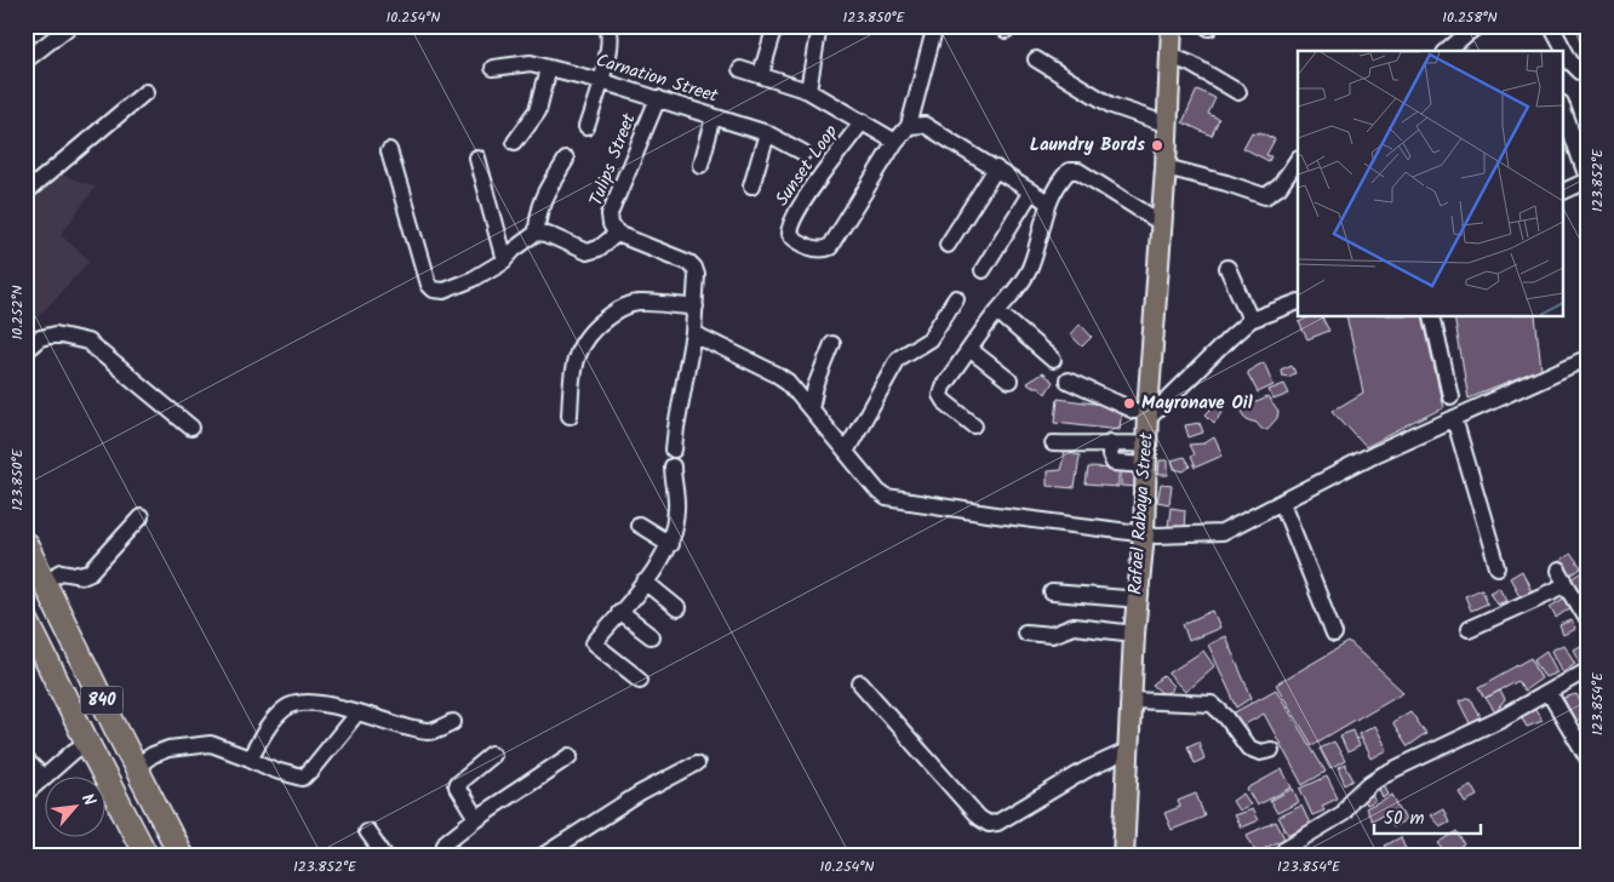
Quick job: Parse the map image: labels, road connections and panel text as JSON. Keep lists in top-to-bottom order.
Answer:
{
  "streets": {
    "highway": ["840"],
    "main road": ["Rafael Rabaya Street"],
    "street": ["Carnation Street", "Tulips Street", "Sunset Loop"]
  },
  "crossings": [
    ["Carnation Street", "Tulips Street"]
  ],
  "places": ["Laundry Bords", "Mayronave Oil"],
  "scale_bar": "50 m",
  "north": "top right",
  "coordinates": [
    "10.254°N",
    "123.850°E",
    "10.258°N",
    "123.852°E",
    "10.252°N",
    "123.854°E"
  ]
}
